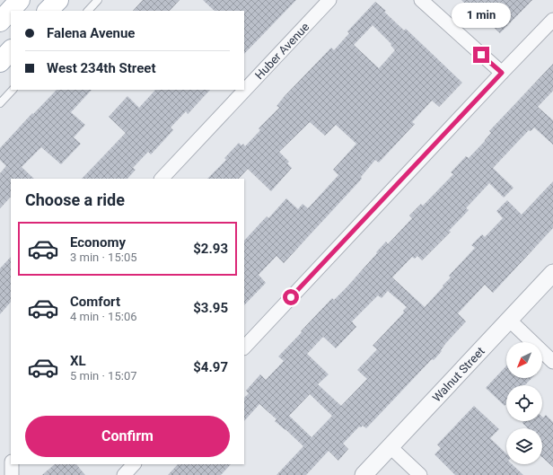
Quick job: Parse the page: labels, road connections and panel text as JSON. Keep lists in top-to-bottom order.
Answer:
{
  "streets": {
    "street": ["Huber Avenue", "Walnut Street"]
  },
  "north": "bottom left",
  "page": {
    "bubble": "1 min",
    "banner": ["Falena Avenue", "West 234th Street"],
    "heading": "Choose a ride",
    "list": [
      {
        "name": "Economy",
        "note": "3 min · 15:05",
        "value": "$2.93"
      },
      {
        "name": "Comfort",
        "note": "4 min · 15:06",
        "value": "$3.95"
      },
      {
        "name": "XL",
        "note": "5 min · 15:07",
        "value": "$4.97"
      }
    ],
    "buttons": "Confirm"
  }
}
